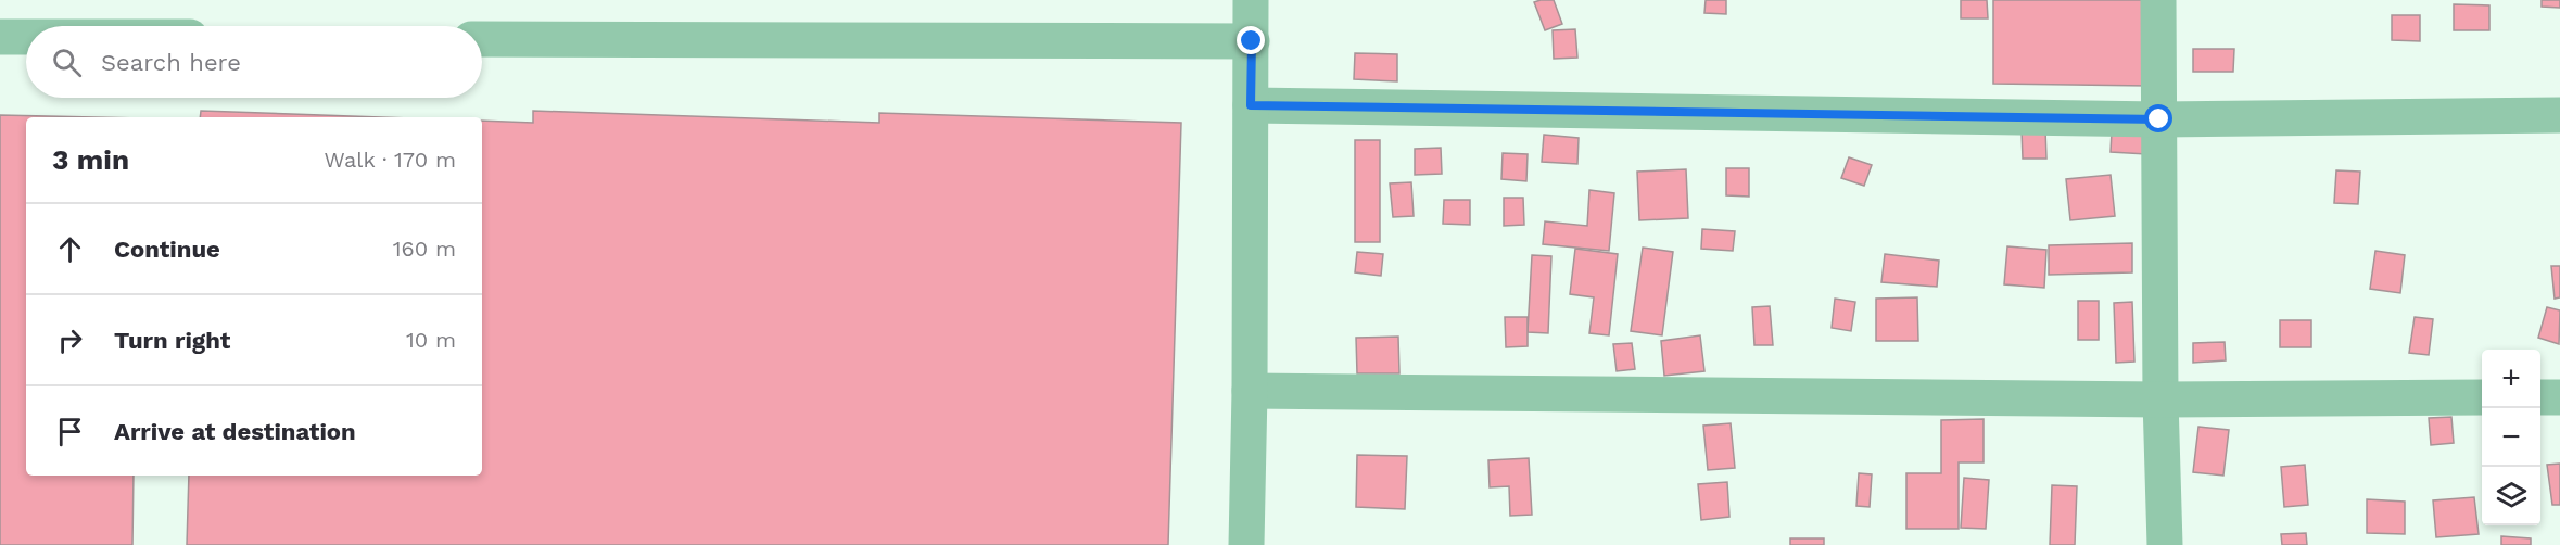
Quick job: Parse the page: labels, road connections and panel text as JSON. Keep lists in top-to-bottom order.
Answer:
{
  "page": {
    "search": "Search here",
    "heading": ["3 min", "Walk · 170 m"],
    "list": [
      ["Continue", "160 m"],
      ["Turn right", "10 m"],
      "Arrive at destination"
    ],
    "map_buttons": ["+", "−"]
  }
}
